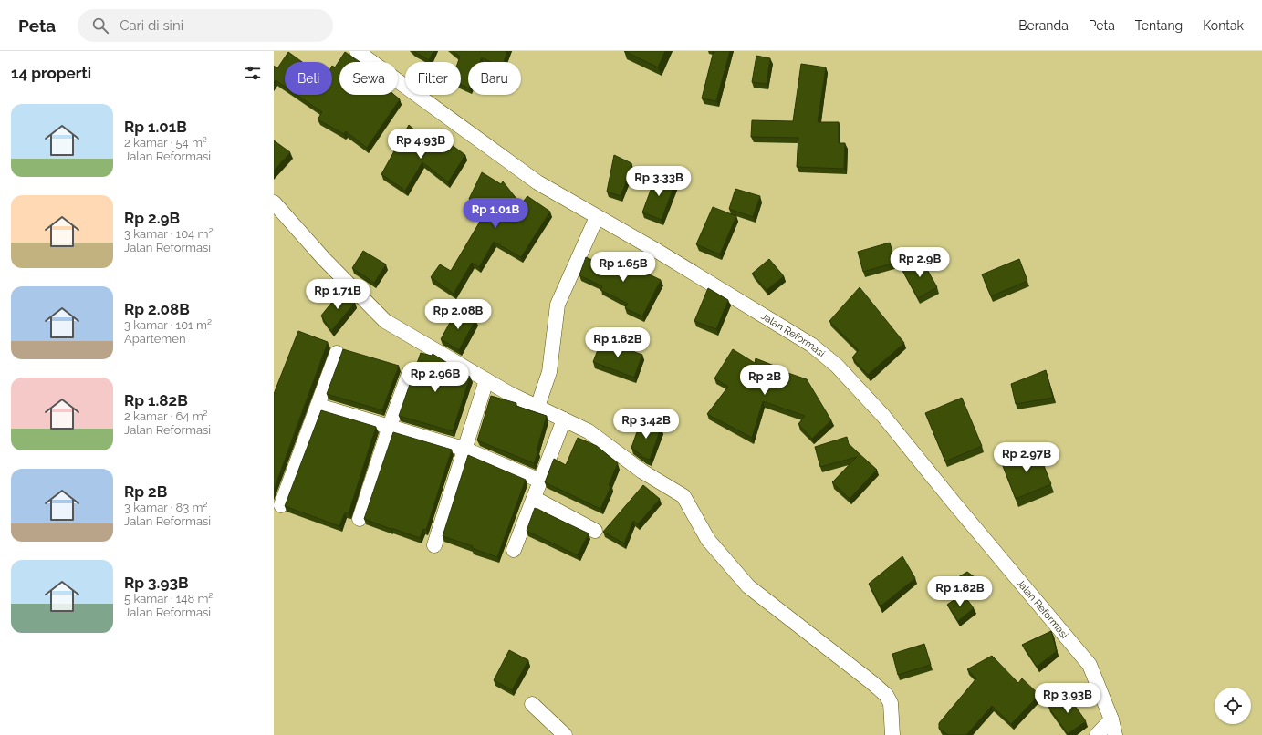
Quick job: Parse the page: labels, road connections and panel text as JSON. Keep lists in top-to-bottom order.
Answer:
{
  "streets": {
    "street": ["Jalan Reformasi"]
  },
  "page": {
    "header": "Peta",
    "search": "Cari di sini",
    "nav": [
      "Beranda",
      "Peta",
      "Tentang",
      "Kontak"
    ],
    "heading": "14 properti",
    "chip": [
      "Beli",
      "Sewa",
      "Filter",
      "Baru"
    ],
    "list": [
      {
        "name": "Rp 1.01B",
        "note": "2 kamar · 54 m² · Jalan Reformasi"
      },
      {
        "name": "Rp 2.9B",
        "note": "3 kamar · 104 m² · Jalan Reformasi"
      },
      {
        "name": "Rp 2.08B",
        "note": "3 kamar · 101 m² · Apartemen"
      },
      {
        "name": "Rp 1.82B",
        "note": "2 kamar · 64 m² · Jalan Reformasi"
      },
      {
        "name": "Rp 2B",
        "note": "3 kamar · 83 m² · Jalan Reformasi"
      },
      {
        "name": "Rp 3.93B",
        "note": "5 kamar · 148 m² · Jalan Reformasi"
      }
    ],
    "price": [
      "Rp 4.93B",
      "Rp 3.33B",
      "Rp 1.01B",
      "Rp 2.9B",
      "Rp 1.65B",
      "Rp 1.71B",
      "Rp 2.08B",
      "Rp 1.82B",
      "Rp 2.96B",
      "Rp 2B",
      "Rp 3.42B",
      "Rp 2.97B",
      "Rp 1.82B",
      "Rp 3.93B"
    ]
  }
}
